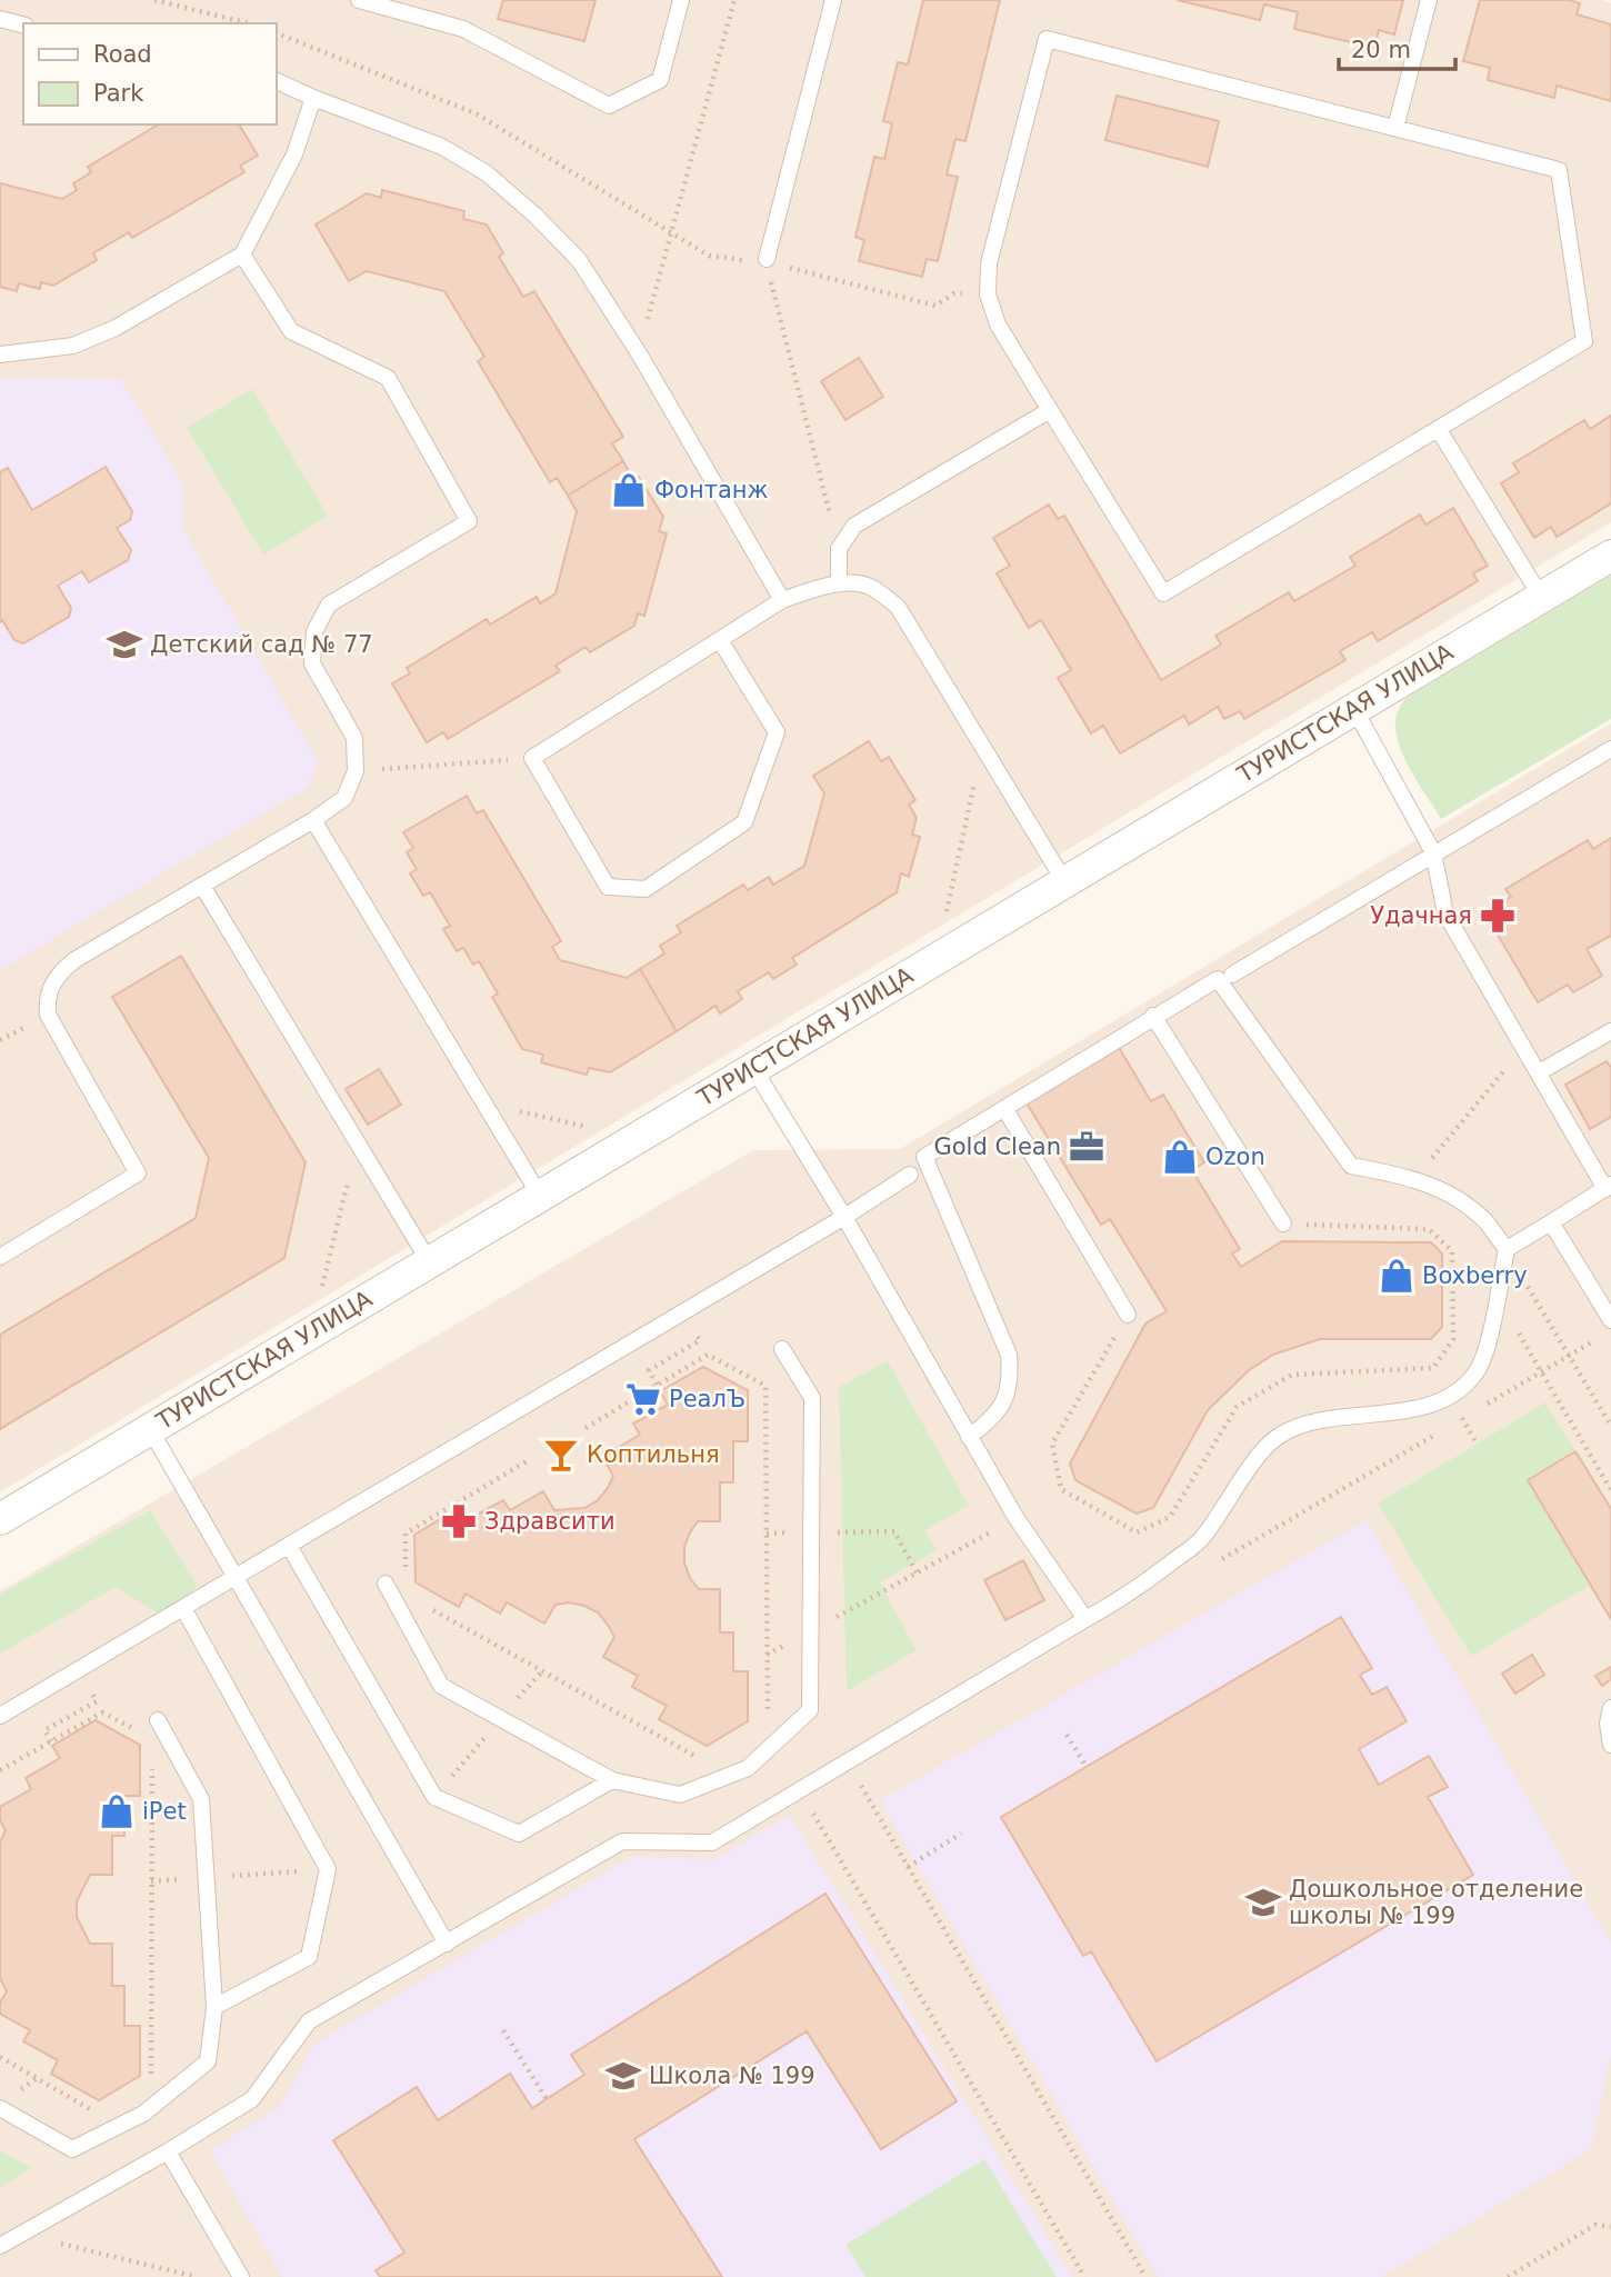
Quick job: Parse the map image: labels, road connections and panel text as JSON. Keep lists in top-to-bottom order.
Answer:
{
  "streets": {
    "street": ["ТУРИСТСКАЯ УЛИЦА"]
  },
  "places": {
    "shop": [
      "Фонтанж",
      "Ozon",
      "Boxberry",
      "iРet"
    ],
    "school or university": ["Детский сад № 77", "Дошкольное отделение школы № 199", "Школа № 199"],
    "pharmacy": ["Удачная", "Здравсити"],
    "office": ["Gold Clean"],
    "supermarket": ["РеалЪ"],
    "bar": ["Коптильня"]
  },
  "legend": ["Road", "Park"],
  "scale_bar": "20 m"
}
